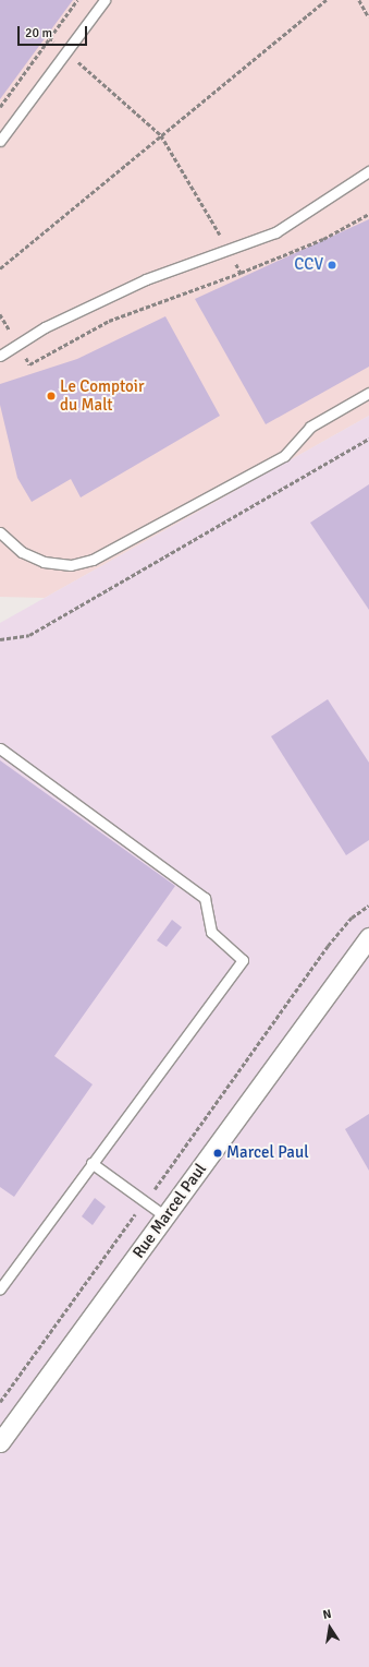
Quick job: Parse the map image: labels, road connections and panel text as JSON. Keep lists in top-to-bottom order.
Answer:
{
  "streets": {
    "street": ["Rue Marcel Paul"]
  },
  "places": ["CCV", "Le Comptoir du Malt", "Marcel Paul"],
  "scale_bar": "20 m",
  "north": "top"
}
